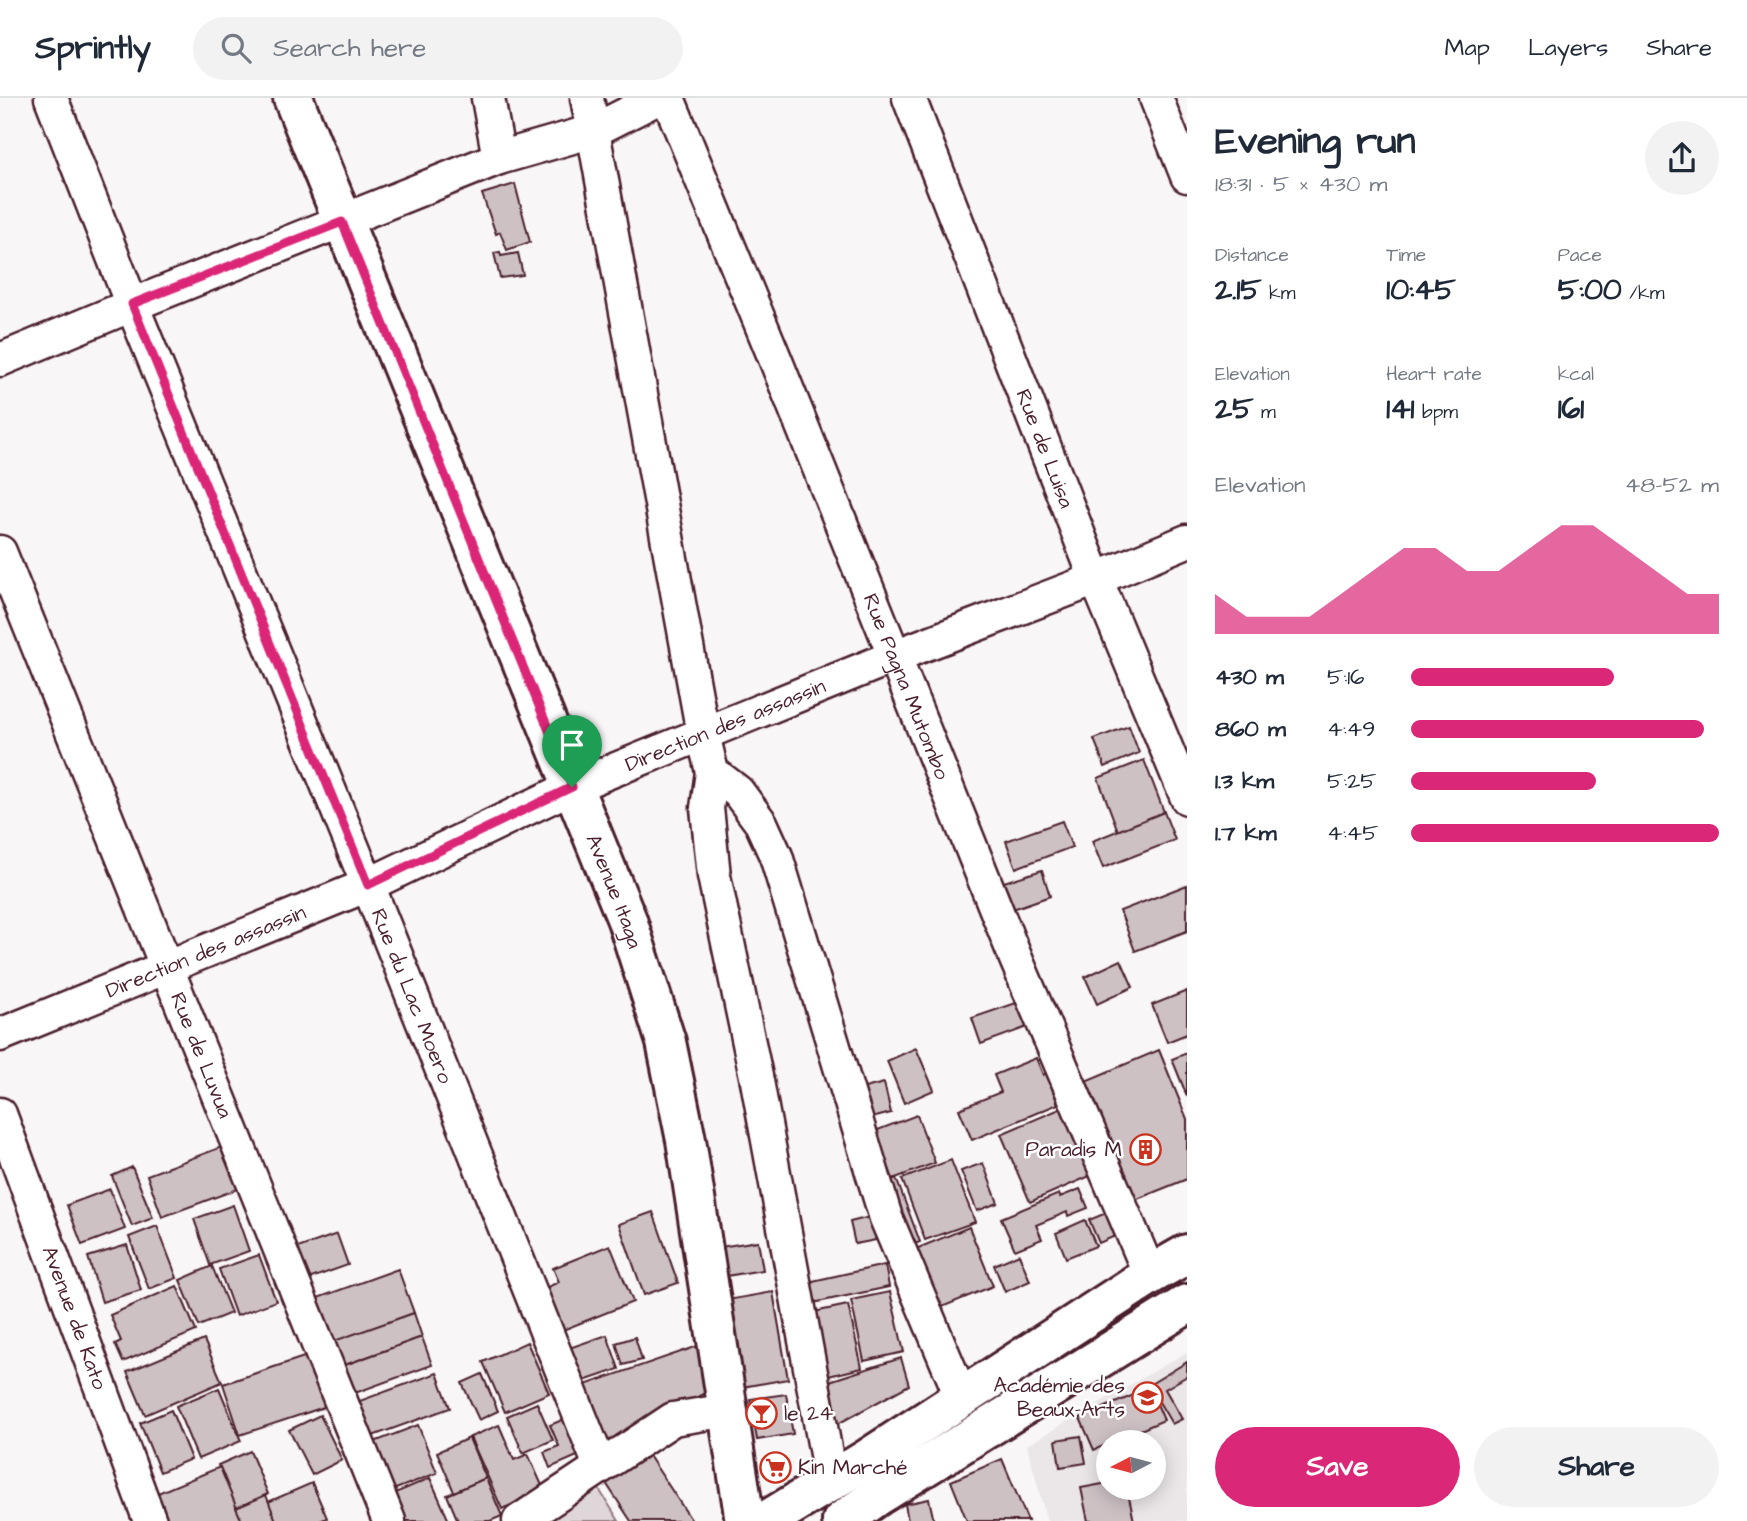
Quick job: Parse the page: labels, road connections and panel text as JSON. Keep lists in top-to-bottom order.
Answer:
{
  "streets": {
    "street": [
      "Rue de Luisa",
      "Rue Pagna Mutombo",
      "Direction des assassin",
      "Avenue Itaga",
      "Rue du Lac Moero",
      "Rue de Luvua",
      "Avenue de Kato"
    ]
  },
  "crossings": [
    ["Rue de Luisa", "Direction des assassin"],
    ["Rue Pagna Mutombo", "Direction des assassin"],
    ["Direction des assassin", "Avenue Itaga"],
    ["Direction des assassin", "Rue du Lac Moero"],
    ["Direction des assassin", "Rue de Luvua"]
  ],
  "places": {
    "building": ["Paradis M"],
    "school or university": ["Académie des Beaux-Arts"],
    "bar": ["le 24"],
    "supermarket": ["Kin Marché"]
  },
  "north": "left",
  "page": {
    "header": "Sprintly",
    "search": "Search here",
    "nav": ["Map", "Layers", "Share"],
    "heading": ["Evening run", "18:31 · 5 × 430 m"],
    "stats": [
      ["Distance", "2.15 km"],
      ["Time", "10:45"],
      ["Pace", "5:00 /km"],
      ["Elevation", "25 m"],
      ["Heart rate", "141 bpm"],
      ["kcal", "161"]
    ],
    "chart": ["Elevation", "48–52 m"],
    "list": [
      {
        "name": "430 m",
        "note": "5:16"
      },
      {
        "name": "860 m",
        "note": "4:49"
      },
      {
        "name": "1.3 km",
        "note": "5:25"
      },
      {
        "name": "1.7 km",
        "note": "4:45"
      }
    ],
    "buttons": ["Save", "Share"]
  }
}
